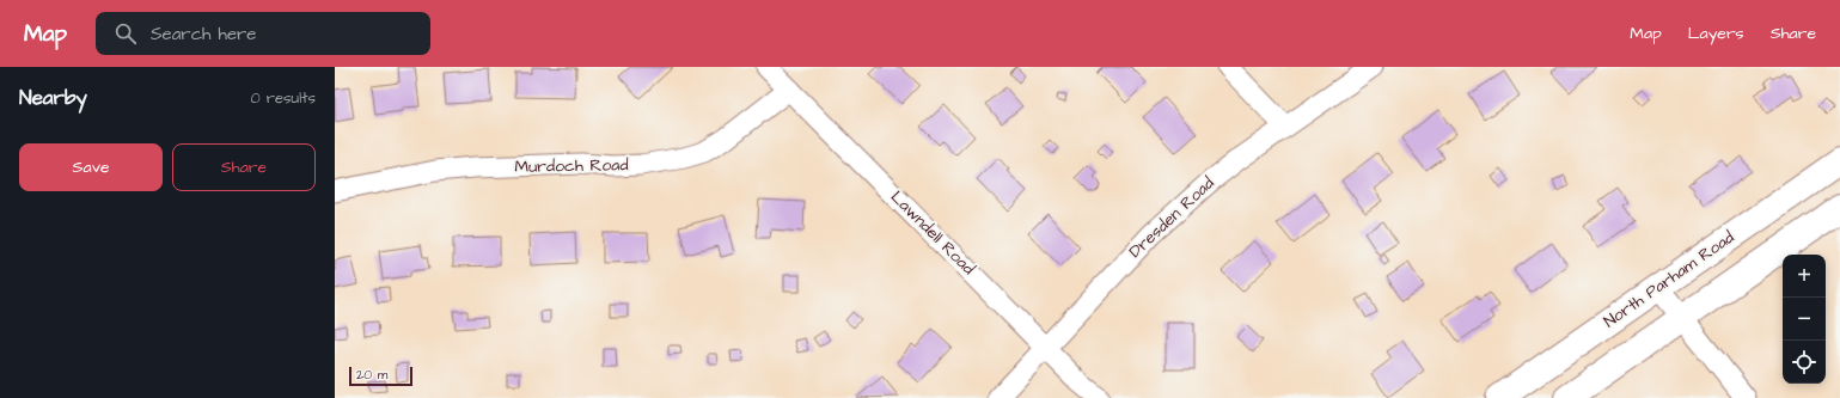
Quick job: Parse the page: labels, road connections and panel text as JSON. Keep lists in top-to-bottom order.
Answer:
{
  "streets": {
    "highway": ["North Parham Road"],
    "street": ["Murdoch Road", "Dresden Road", "Lawndell Road"]
  },
  "crossings": [
    ["Murdoch Road", "Lawndell Road"],
    ["Dresden Road", "Lawndell Road"]
  ],
  "scale_bar": "20 m",
  "page": {
    "header": "Map",
    "search": "Search here",
    "nav": ["Map", "Layers", "Share"],
    "heading": ["Nearby", "0 results"],
    "buttons": ["Save", "Share"],
    "map_buttons": ["+", "−"],
    "scale": "20 m"
  }
}
